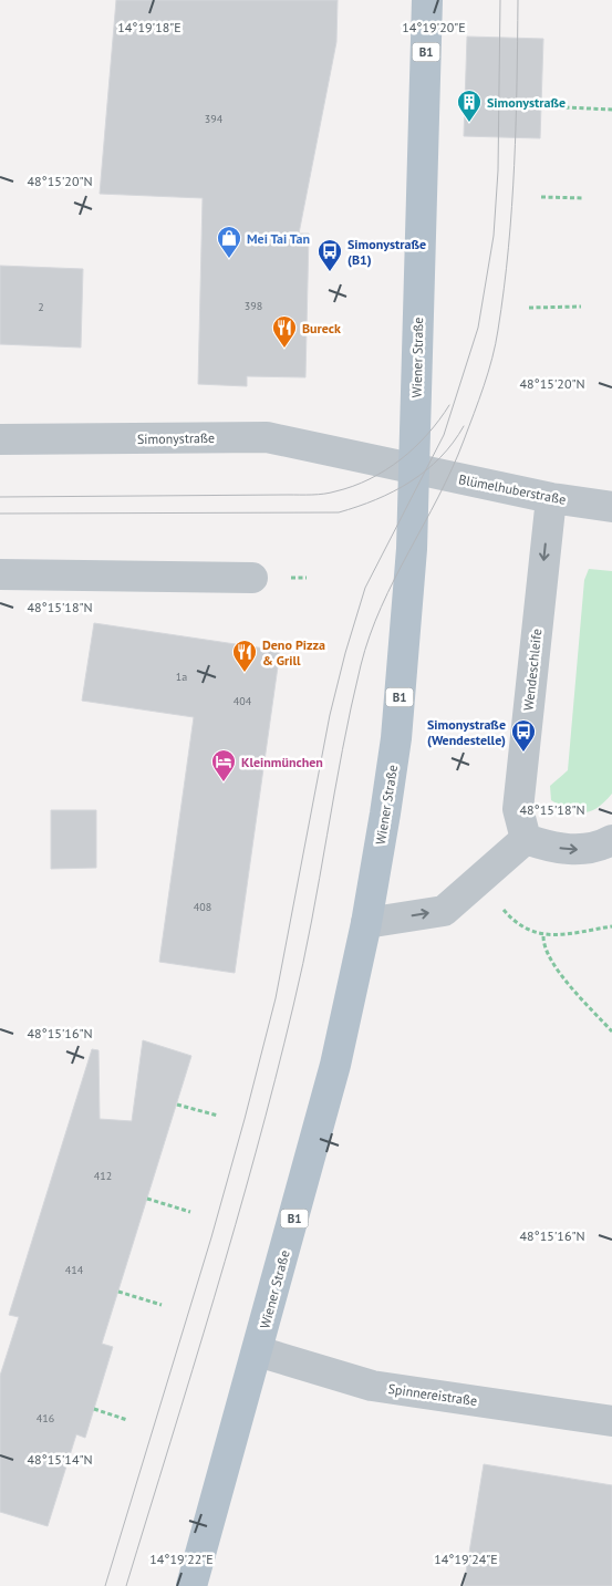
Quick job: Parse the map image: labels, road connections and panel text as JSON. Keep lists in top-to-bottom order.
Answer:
{
  "streets": {
    "main road": ["B1", "Wiener Straße"],
    "street": [
      "Simonystraße",
      "Blümelhuberstraße",
      "Wendeschleife",
      "Spinnereistraße"
    ]
  },
  "crossings": [
    ["Wiener Straße", "Simonystraße"],
    ["Wiener Straße", "Blümelhuberstraße"],
    ["Wiener Straße", "Spinnereistraße"],
    ["Simonystraße", "Blümelhuberstraße"],
    ["Blümelhuberstraße", "Wendeschleife"]
  ],
  "one_way": ["Wendeschleife"],
  "places": {
    "building": ["Simonystraße"],
    "shop": ["Mei Tai Tan"],
    "bus stop": ["Simonystraße (B1)", "Simonystraße (Wendestelle)"],
    "restaurant": ["Bureck", "Deno Pizza & Grill"],
    "hotel": ["Kleinmünchen"]
  },
  "house_numbers": [
    "394",
    "398",
    "2",
    "1a",
    "404",
    "408",
    "412",
    "414",
    "416"
  ],
  "coordinates": [
    "14°19'18\"E",
    "14°19'20\"E",
    "48°15'20\"N",
    "48°15'18\"N",
    "48°15'16\"N",
    "48°15'14\"N",
    "14°19'22\"E",
    "14°19'24\"E"
  ]
}
